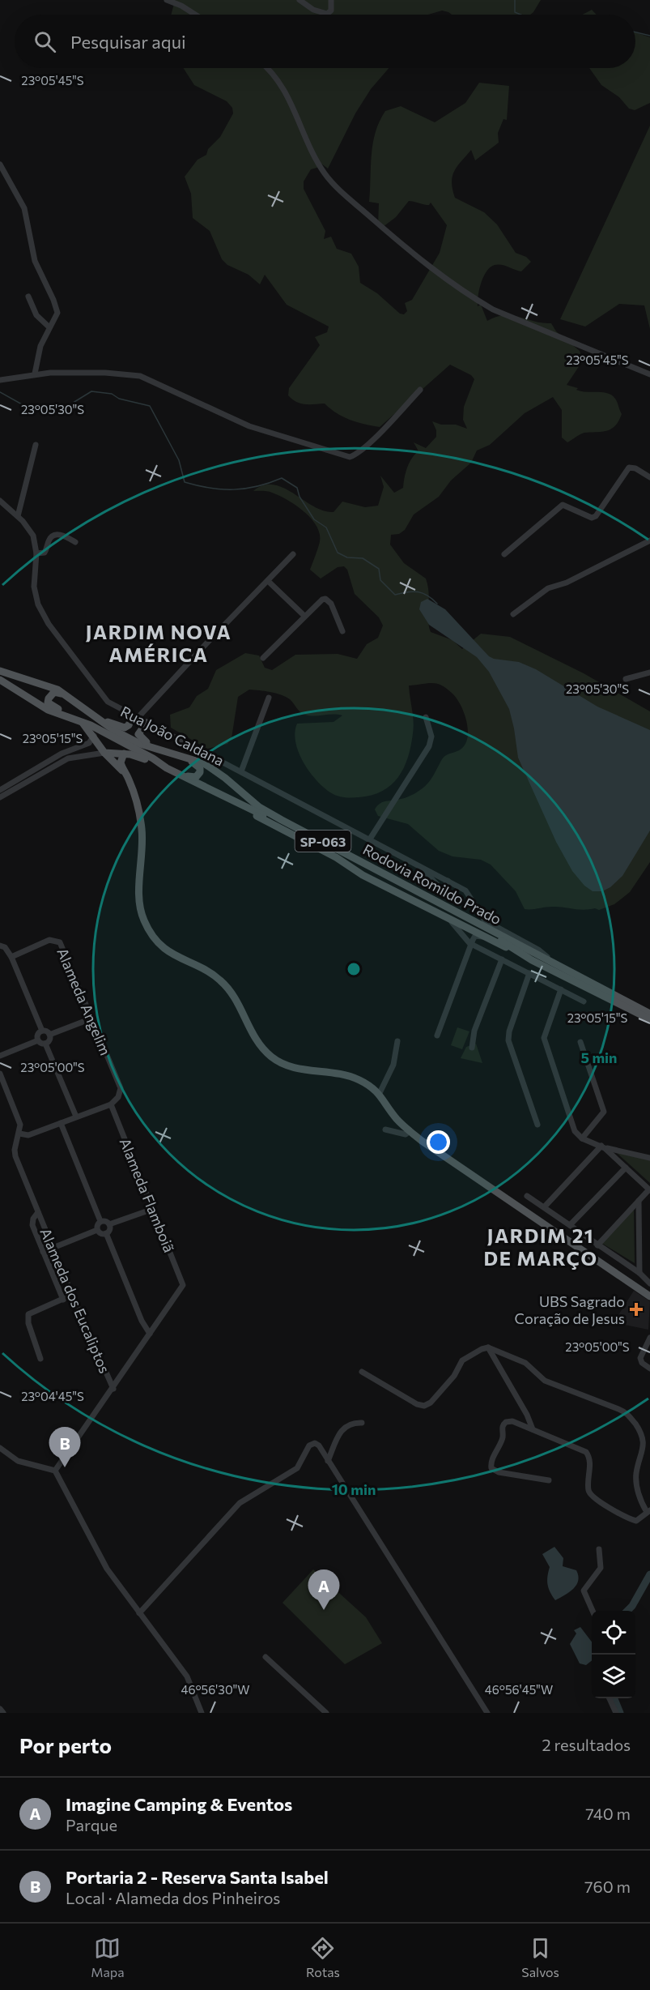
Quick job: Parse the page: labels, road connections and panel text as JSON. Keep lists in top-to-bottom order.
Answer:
{
  "streets": {
    "main road": ["SP-063", "Rodovia Romildo Prado"],
    "street": [
      "Rua João Caldana",
      "Alameda Angelim",
      "Alameda Flamboiã",
      "Alameda dos Eucaliptos"
    ]
  },
  "crossings": [
    ["Rua João Caldana", "Rodovia Romildo Prado"],
    ["Alameda Angelim", "Alameda Flamboiã"]
  ],
  "districts": ["JARDIM NOVA AMÉRICA", "JARDIM 21 DE MARÇO"],
  "places": {
    "health": ["UBS Sagrado Coração de Jesus"]
  },
  "page": {
    "search": "Pesquisar aqui",
    "pins": ["B", "A"],
    "heading": ["Por perto", "2 resultados"],
    "list": [
      {
        "mark": "A",
        "name": "Imagine Camping & Eventos",
        "note": "Parque",
        "value": "740 m"
      },
      {
        "mark": "B",
        "name": "Portaria 2 - Reserva Santa Isabel",
        "note": "Local · Alameda dos Pinheiros",
        "value": "760 m"
      }
    ],
    "nav": ["Mapa", "Rotas", "Salvos"]
  },
  "coordinates": [
    "23°05'45\"S",
    "23°05'30\"S",
    "23°05'15\"S",
    "23°05'00\"S",
    "23°04'45\"S",
    "46°56'30\"W",
    "46°56'45\"W"
  ],
  "rings": ["5 min", "10 min"]
}
